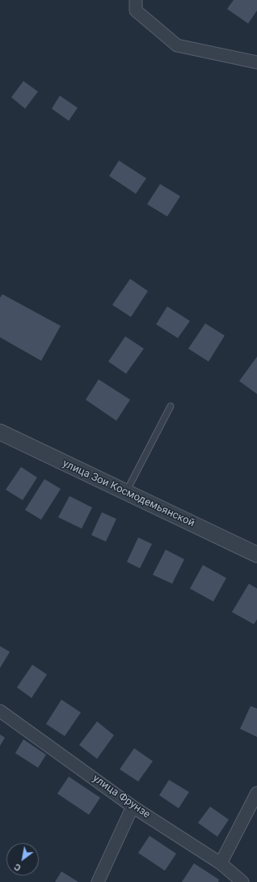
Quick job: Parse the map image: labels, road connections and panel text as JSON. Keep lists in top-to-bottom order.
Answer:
{
  "streets": {
    "street": ["улица Зои Космодемьянской", "улица Фрунзе"]
  },
  "north": "bottom left"
}
